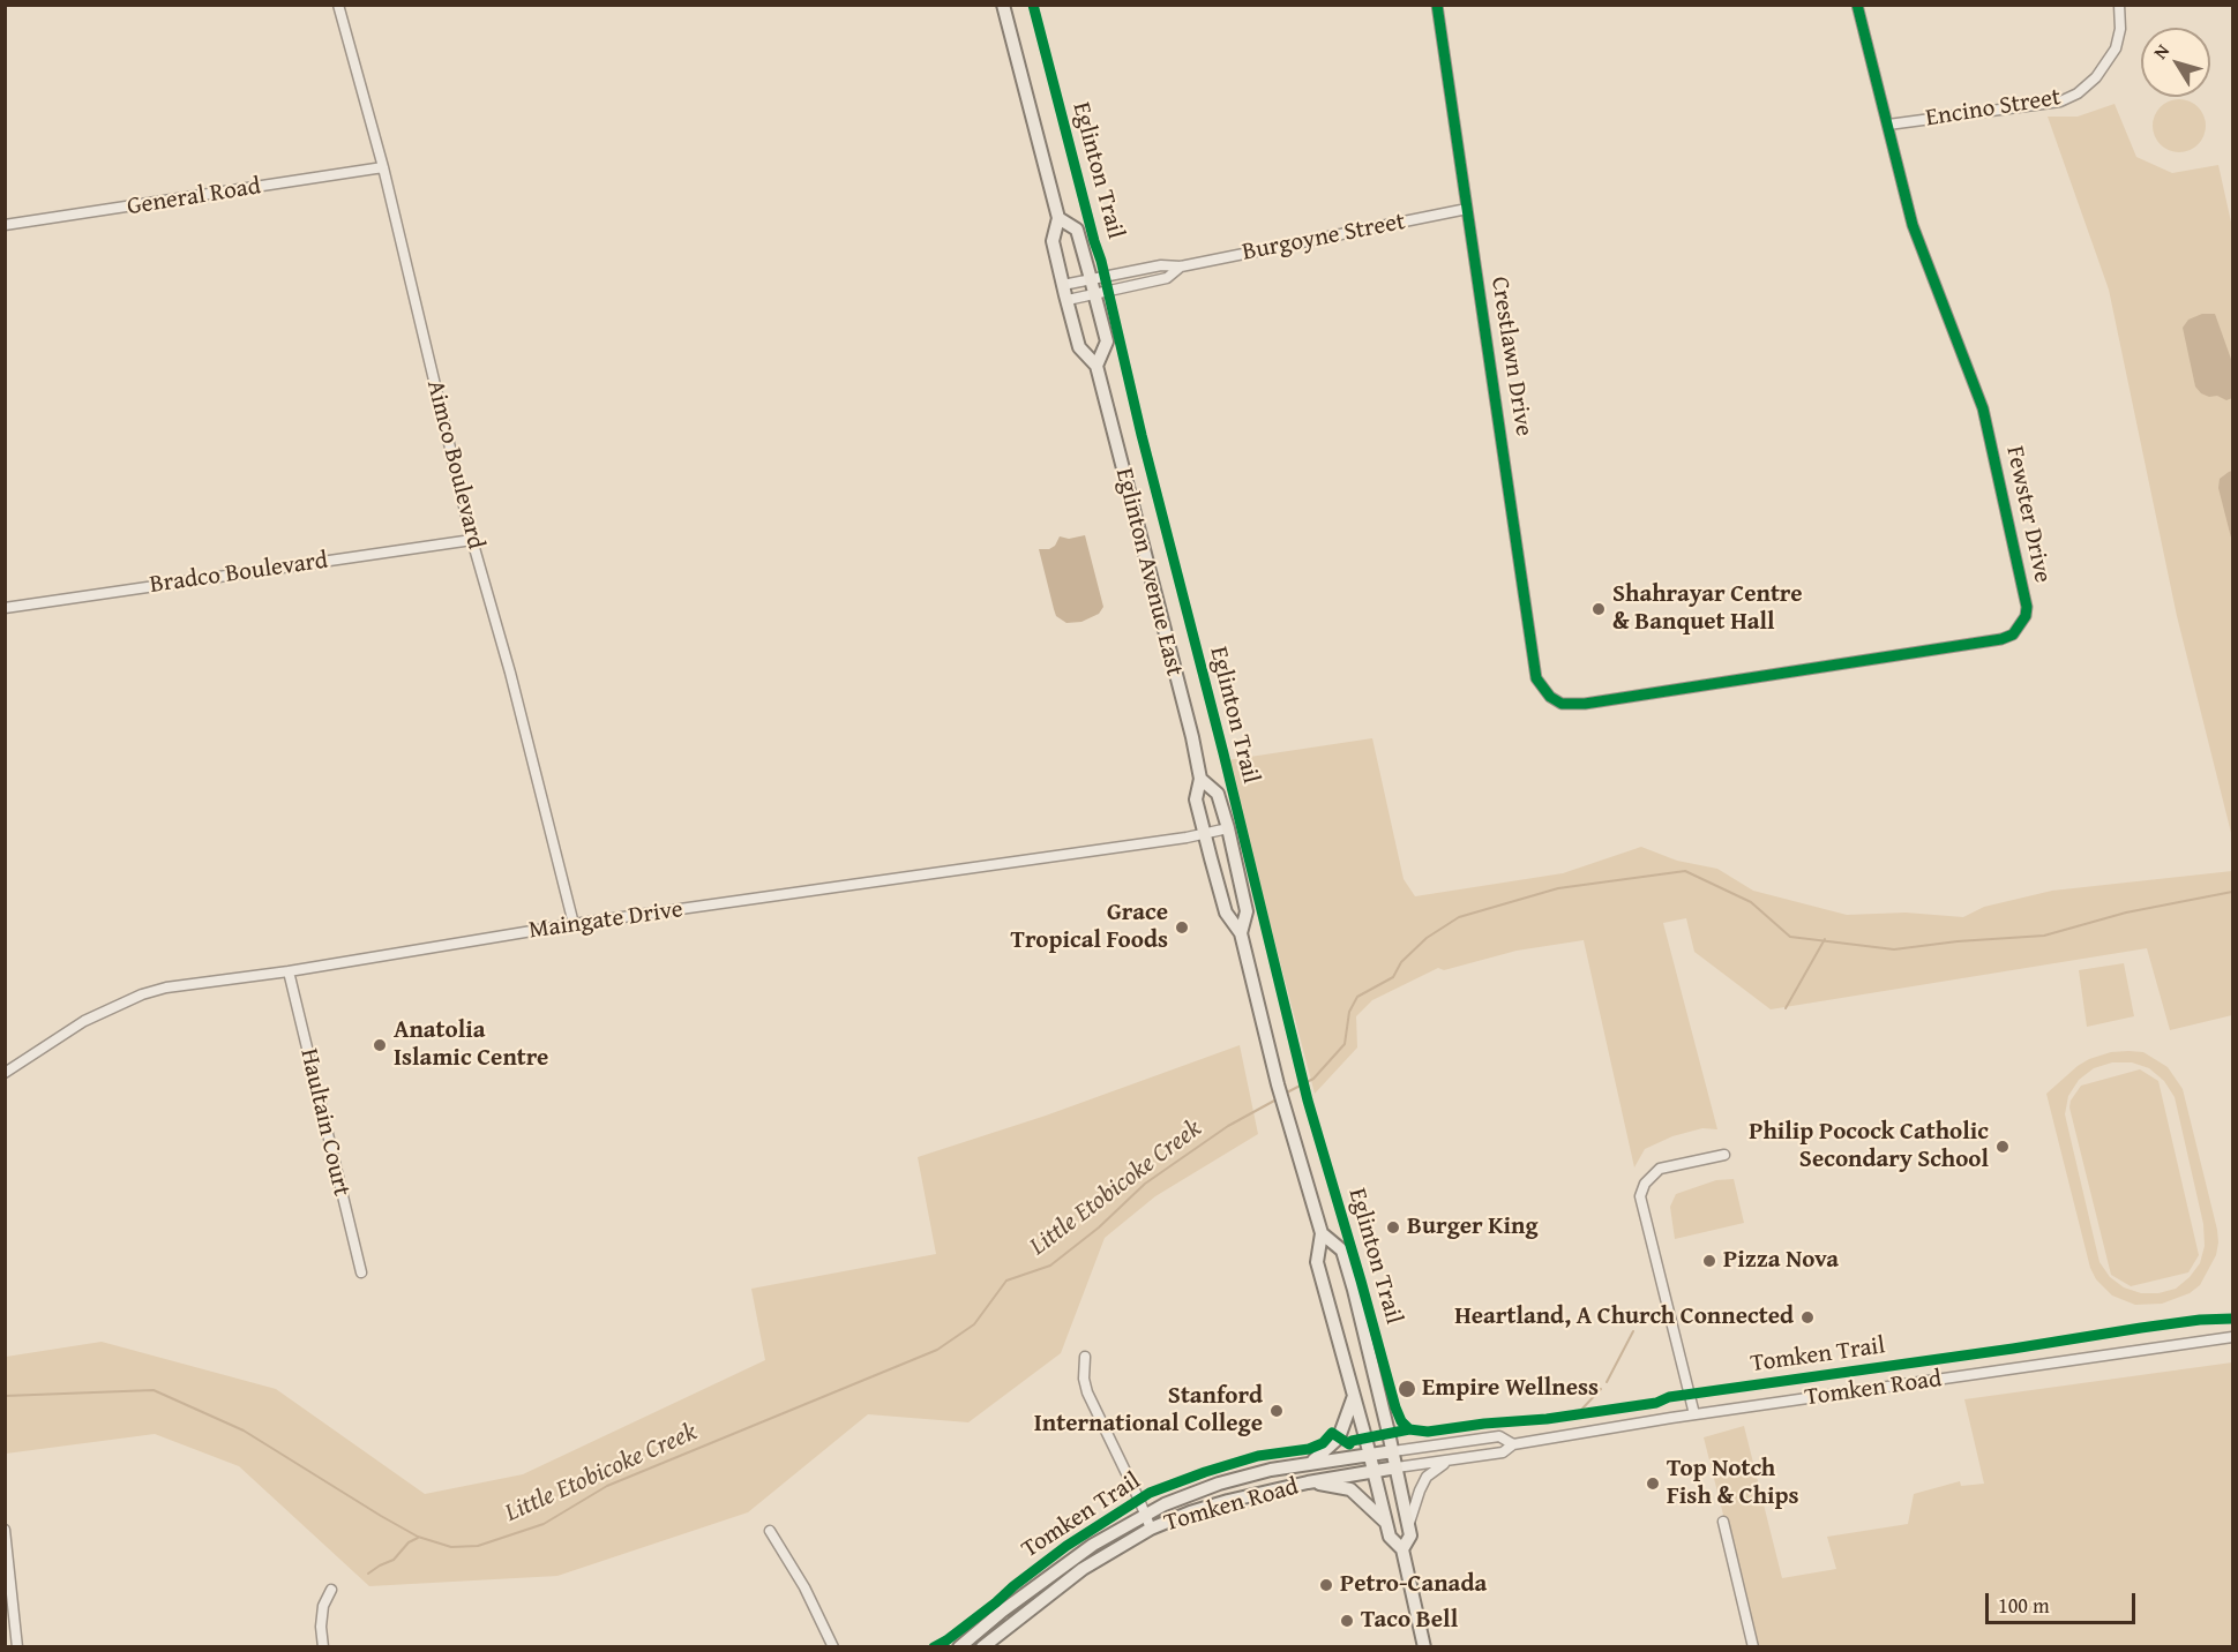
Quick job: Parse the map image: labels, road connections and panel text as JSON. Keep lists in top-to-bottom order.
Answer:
{
  "streets": {
    "main road": ["Eglinton Avenue East", "Tomken Road"],
    "street": [
      "Encino Street",
      "General Road",
      "Burgoyne Street",
      "Crestlawn Drive",
      "Aimco Boulevard",
      "Fewster Drive",
      "Bradco Boulevard",
      "Maingate Drive",
      "Haultain Court"
    ],
    "cycle path": ["Eglinton Trail", "Tomken Trail"]
  },
  "crossings": [
    ["Encino Street", "Fewster Drive"],
    ["General Road", "Aimco Boulevard"],
    ["Burgoyne Street", "Crestlawn Drive"],
    ["Burgoyne Street", "Eglinton Avenue East"],
    ["Crestlawn Drive", "Fewster Drive"],
    ["Aimco Boulevard", "Bradco Boulevard"],
    ["Aimco Boulevard", "Maingate Drive"],
    ["Eglinton Avenue East", "Maingate Drive"],
    ["Eglinton Avenue East", "Tomken Road"],
    ["Maingate Drive", "Haultain Court"]
  ],
  "water": ["Little Etobicoke Creek"],
  "places": [
    "Shahrayar Centre & Banquet Hall",
    "Grace Tropical Foods",
    "Anatolia Islamic Centre",
    "Philip Pocock Catholic Secondary School",
    "Burger King",
    "Pizza Nova",
    "Heartland, A Church Connected",
    "Empire Wellness",
    "Stanford International College",
    "Top Notch Fish & Chips",
    "Petro-Canada",
    "Taco Bell"
  ],
  "scale_bar": "100 m",
  "north": "top left"
}
